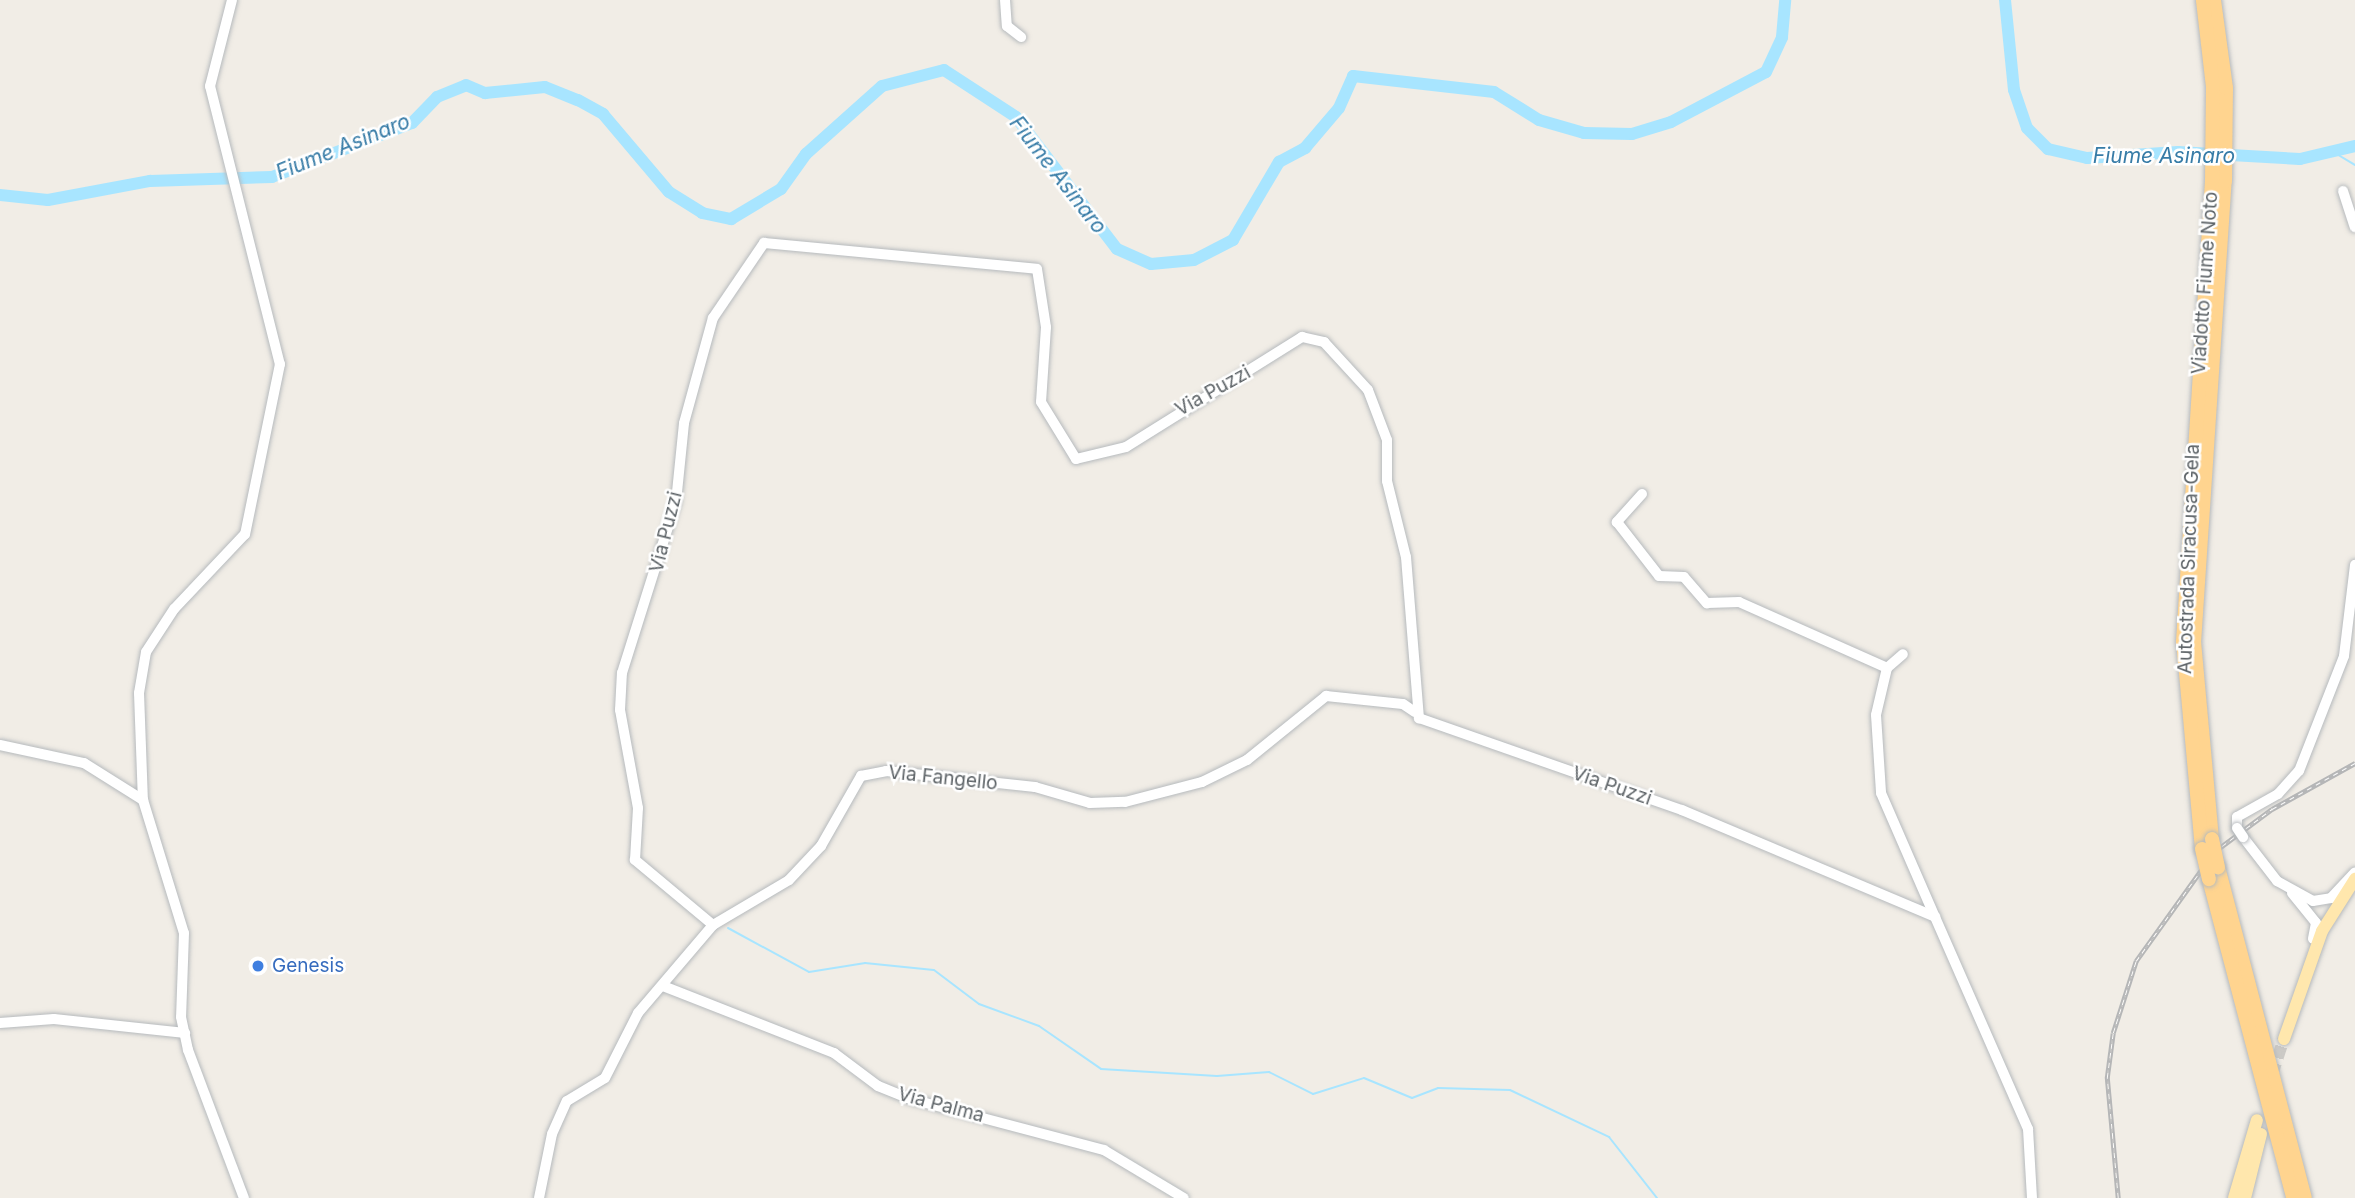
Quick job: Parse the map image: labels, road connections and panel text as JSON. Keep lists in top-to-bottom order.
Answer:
{
  "streets": {
    "highway": ["Viadotto Fiume Noto", "Autostrada Siracusa-Gela"],
    "street": ["Via Puzzi", "Via Fangello", "Via Palma"]
  },
  "crossings": [
    ["Viadotto Fiume Noto", "Autostrada Siracusa-Gela"],
    ["Via Puzzi", "Via Fangello"],
    ["Via Fangello", "Via Palma"]
  ],
  "water": ["Fiume Asinaro"],
  "places": ["Genesis"]
}
